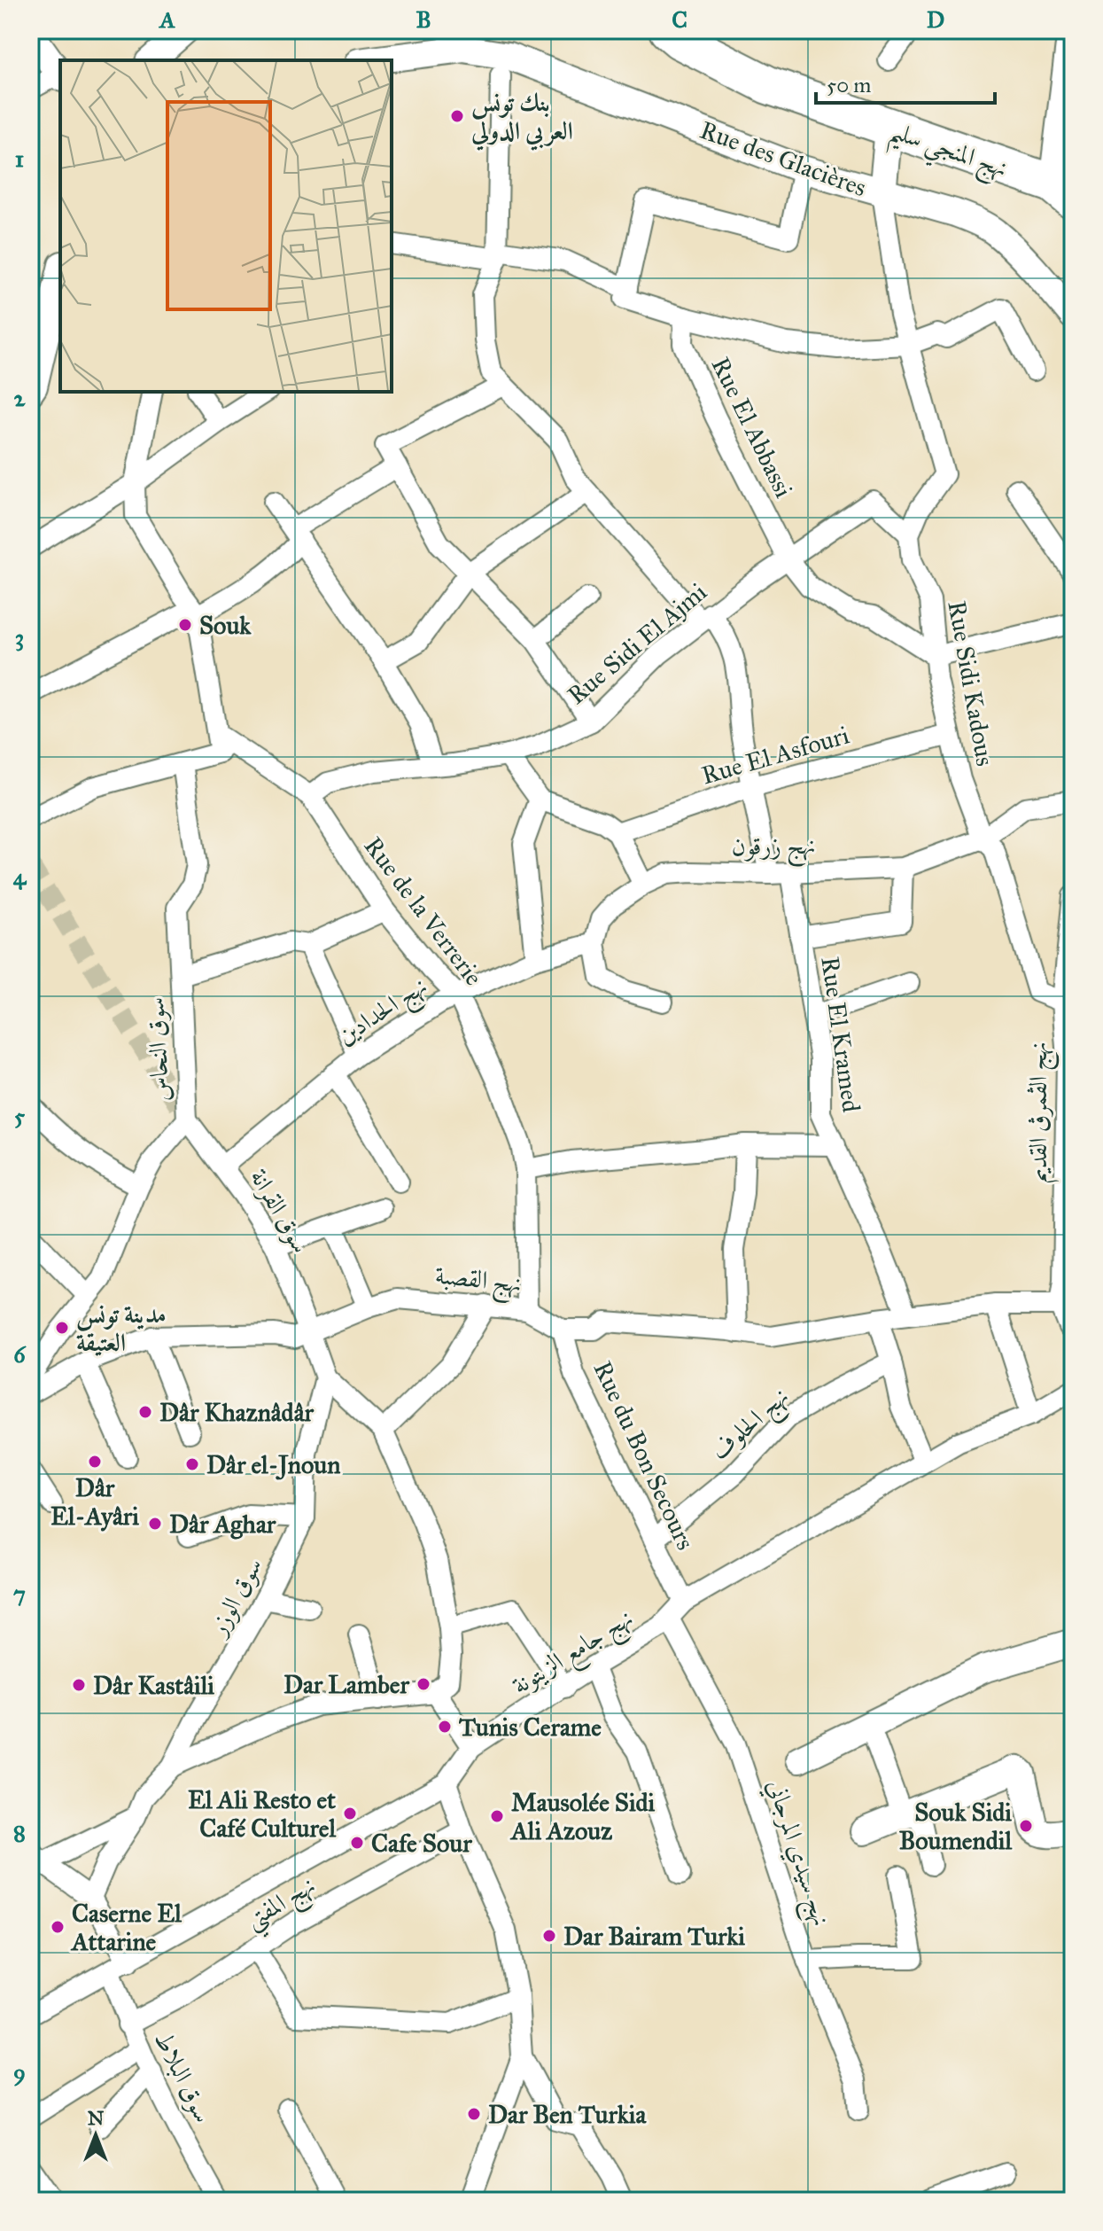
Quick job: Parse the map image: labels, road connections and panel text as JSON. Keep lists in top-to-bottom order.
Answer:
{
  "streets": {
    "main road": ["نهج المنجي سليم"],
    "street": [
      "Rue des Glacières",
      "Rue El Abbassi",
      "Rue Sidi El Ajmi",
      "Rue Sidi Kadous",
      "Rue El Asfouri",
      "نهج زرقون",
      "Rue de la Verrerie",
      "نهج الحدادين",
      "Rue El Kramed",
      "سوق النحاس",
      "نهج الڨمرڨ القديم",
      "سوق القرانة",
      "نهج القصبة",
      "نهج الحلوف",
      "Rue du Bon Secours",
      "سوق الوزر",
      "نهج جامع الزيتونة",
      "نهج سيدي المرجاني",
      "نهج المفتي",
      "سوق البلاط"
    ]
  },
  "crossings": [
    ["Rue El Abbassi", "Rue Sidi El Ajmi"],
    ["Rue El Abbassi", "Rue Sidi Kadous"],
    ["Rue Sidi El Ajmi", "Rue Sidi Kadous"],
    ["Rue Sidi El Ajmi", "Rue de la Verrerie"],
    ["Rue Sidi Kadous", "Rue El Asfouri"],
    ["Rue Sidi Kadous", "نهج زرقون"],
    ["Rue Sidi Kadous", "نهج الڨمرڨ القديم"],
    ["نهج زرقون", "نهج الحدادين"],
    ["نهج زرقون", "Rue El Kramed"],
    ["Rue de la Verrerie", "نهج الحدادين"],
    ["Rue de la Verrerie", "نهج القصبة"],
    ["نهج الحدادين", "سوق القرانة"],
    ["سوق النحاس", "سوق القرانة"],
    ["سوق القرانة", "نهج القصبة"],
    ["سوق القرانة", "سوق الوزر"],
    ["نهج القصبة", "Rue du Bon Secours"],
    ["نهج الحلوف", "Rue du Bon Secours"],
    ["Rue du Bon Secours", "نهج جامع الزيتونة"],
    ["نهج جامع الزيتونة", "نهج سيدي المرجاني"],
    ["نهج جامع الزيتونة", "سوق البلاط"],
    ["نهج المفتي", "سوق البلاط"]
  ],
  "places": [
    "بنك تونس العربي الدولي",
    "Souk",
    "مدينة تونس العتيقة",
    "Dâr Khaznâdâr",
    "Dâr El-Ayâri",
    "Dâr el-Jnoun",
    "Dâr Aghar",
    "Dar Lamber",
    "Dâr Kastâili",
    "Tunis Cerame",
    "El Ali Resto et Café Culturel",
    "Mausolée Sidi Ali Azouz",
    "Souk Sidi Boumendil",
    "Cafe Sour",
    "Caserne El Attarine",
    "Dar Bairam Turki",
    "Dar Ben Turkia"
  ],
  "scale_bar": "50 m",
  "north": "top",
  "grid": {
    "columns": [
      "A",
      "B",
      "C",
      "D"
    ],
    "rows": [
      "1",
      "2",
      "3",
      "4",
      "5",
      "6",
      "7",
      "8",
      "9"
    ]
  }
}
